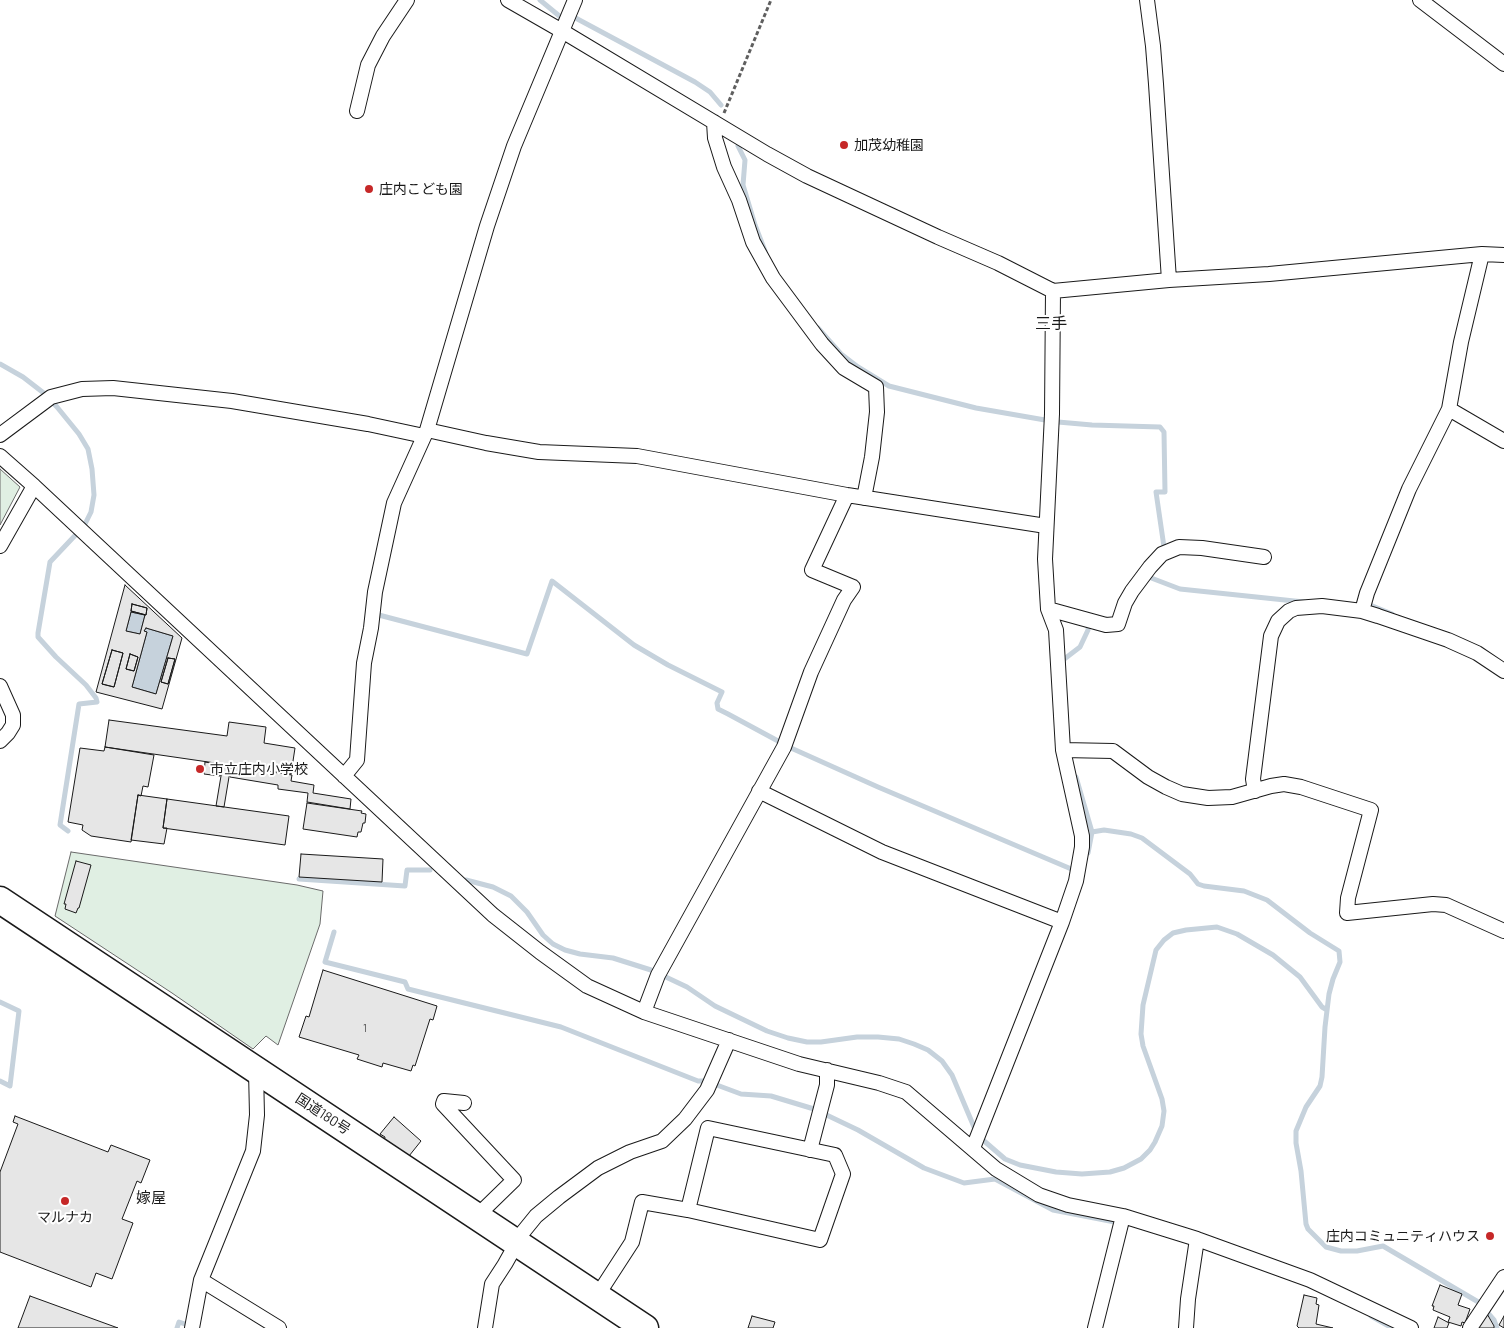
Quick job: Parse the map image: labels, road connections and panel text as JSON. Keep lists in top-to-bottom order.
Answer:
{
  "streets": {
    "highway": ["国道180号"]
  },
  "districts": ["三手", "嫁屋"],
  "places": [
    "加茂幼稚園",
    "庄内こども園",
    "市立庄内小学校",
    "マルナカ",
    "庄内コミュニティハウス"
  ],
  "house_numbers": ["1"]
}
